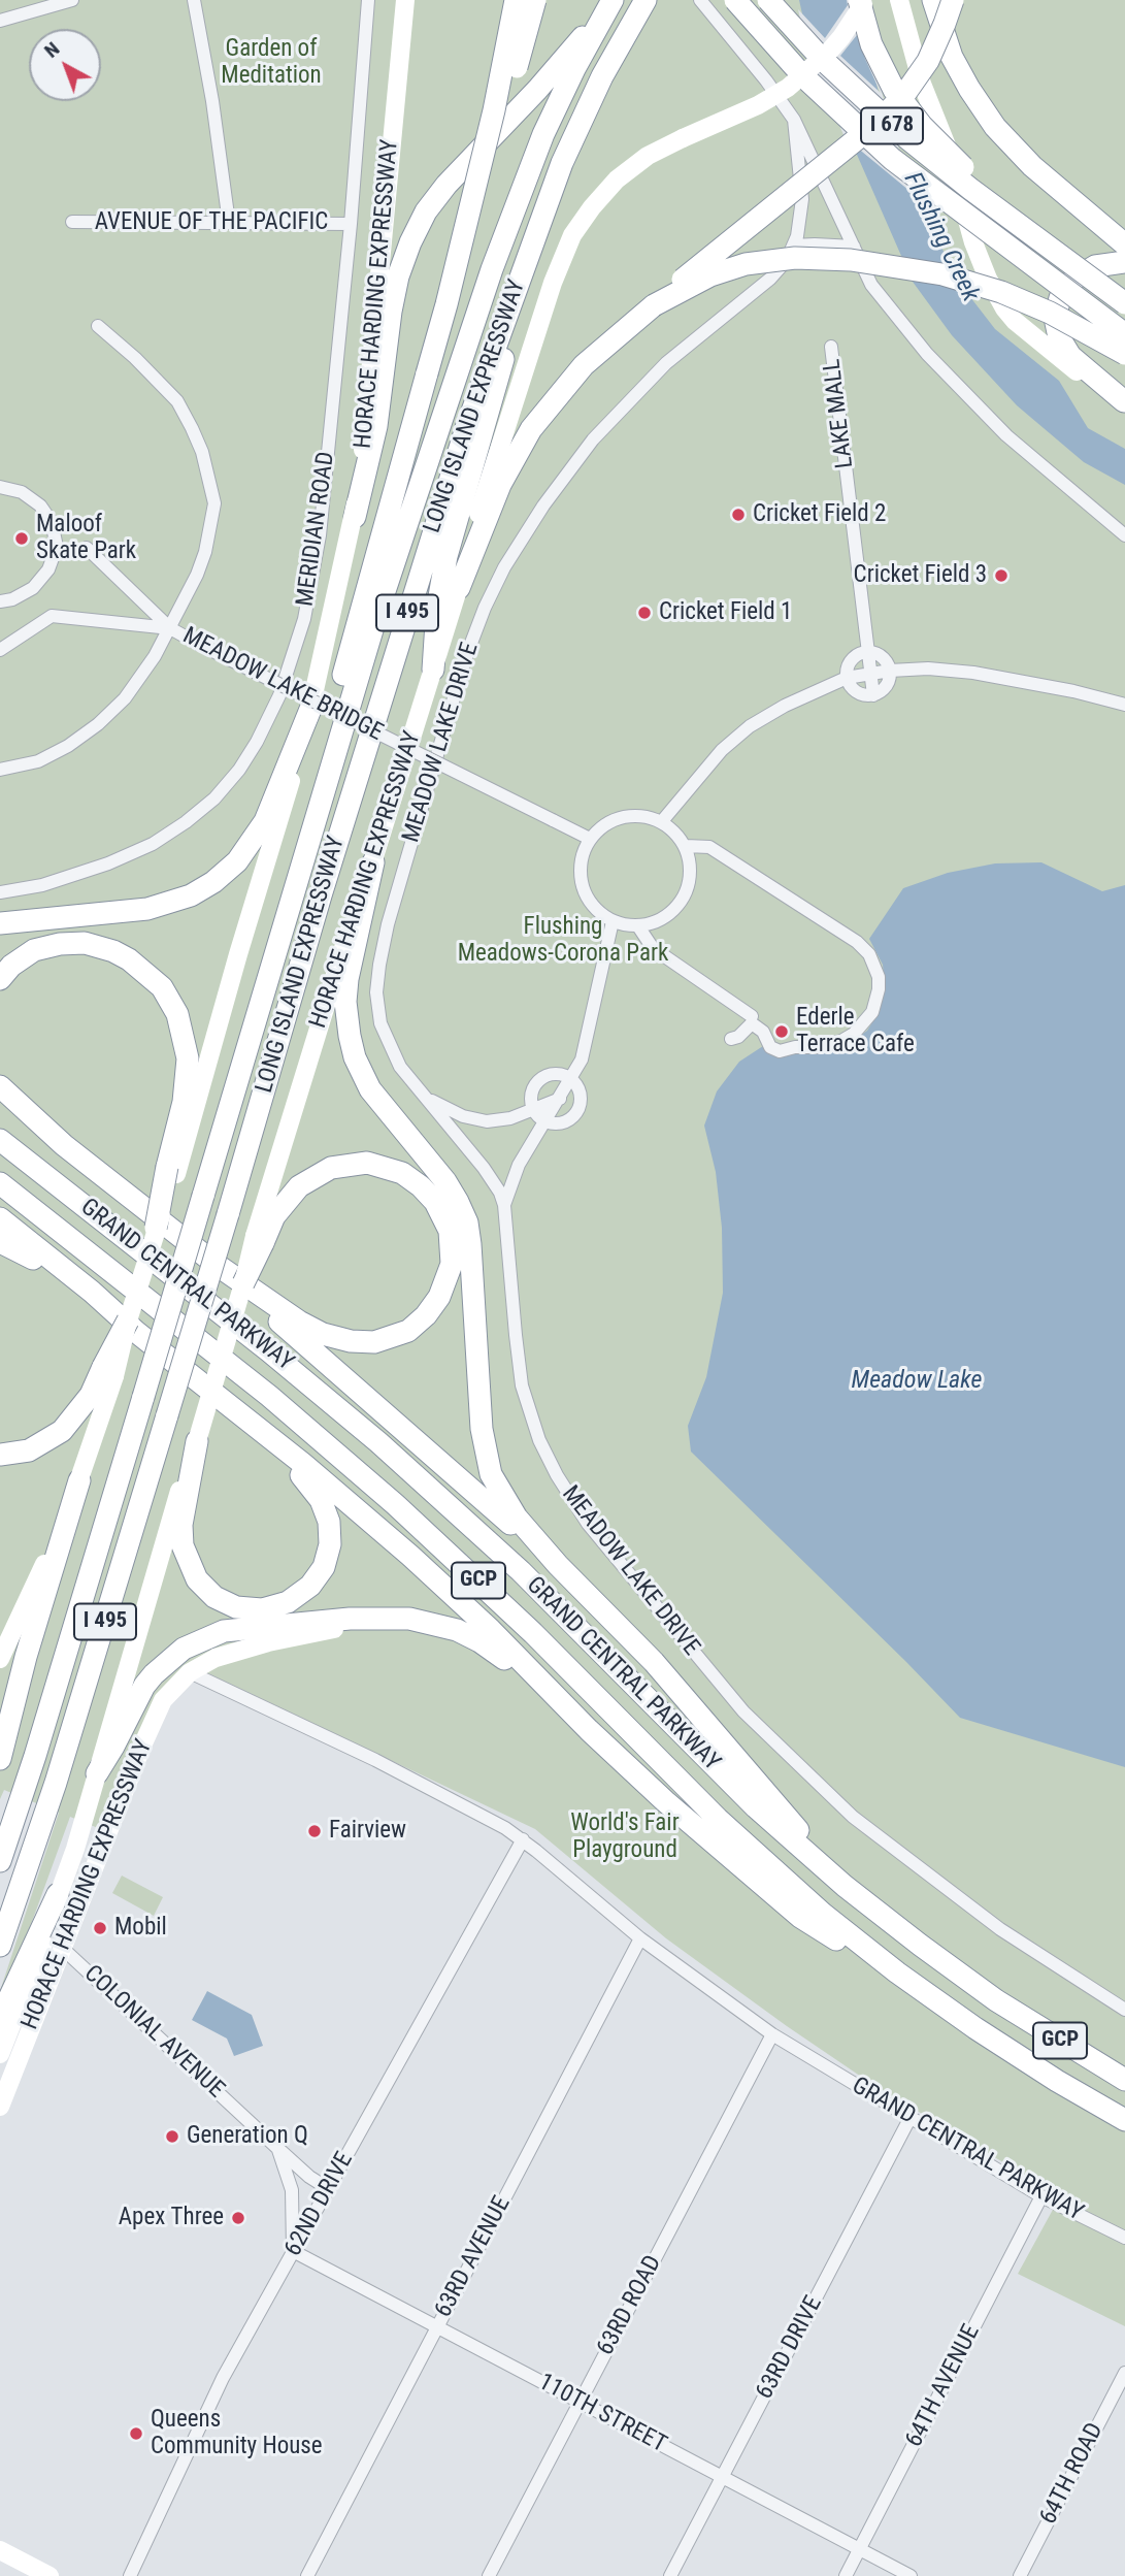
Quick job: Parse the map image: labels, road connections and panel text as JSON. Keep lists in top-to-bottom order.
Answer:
{
  "streets": {
    "highway": [
      "I 678",
      "LONG ISLAND EXPRESSWAY",
      "I 495",
      "GRAND CENTRAL PARKWAY",
      "GCP"
    ],
    "main road": ["HORACE HARDING EXPRESSWAY"],
    "street": [
      "AVENUE OF THE PACIFIC",
      "LAKE MALL",
      "MERIDIAN ROAD",
      "MEADOW LAKE BRIDGE",
      "MEADOW LAKE DRIVE",
      "COLONIAL AVENUE",
      "62ND DRIVE",
      "63RD AVENUE",
      "63RD ROAD",
      "63RD DRIVE",
      "64TH AVENUE",
      "110TH STREET",
      "64TH ROAD"
    ]
  },
  "crossings": [
    ["AVENUE OF THE PACIFIC", "MERIDIAN ROAD"],
    ["HORACE HARDING EXPRESSWAY", "GRAND CENTRAL PARKWAY"],
    ["HORACE HARDING EXPRESSWAY", "COLONIAL AVENUE"],
    ["GRAND CENTRAL PARKWAY", "62ND DRIVE"],
    ["GRAND CENTRAL PARKWAY", "63RD AVENUE"],
    ["GRAND CENTRAL PARKWAY", "63RD ROAD"],
    ["GRAND CENTRAL PARKWAY", "63RD DRIVE"],
    ["GRAND CENTRAL PARKWAY", "64TH AVENUE"],
    ["COLONIAL AVENUE", "62ND DRIVE"],
    ["COLONIAL AVENUE", "110TH STREET"],
    ["62ND DRIVE", "110TH STREET"],
    ["63RD AVENUE", "110TH STREET"],
    ["63RD ROAD", "110TH STREET"],
    ["63RD DRIVE", "110TH STREET"],
    ["64TH AVENUE", "110TH STREET"]
  ],
  "water": ["Flushing Creek", "Meadow Lake"],
  "parks": ["Garden of Meditation", "Flushing Meadows-Corona Park", "World's Fair Playground"],
  "places": [
    "Cricket Field 2",
    "Maloof Skate Park",
    "Cricket Field 3",
    "Cricket Field 1",
    "Ederle Terrace Cafe",
    "Fairview",
    "Mobil",
    "Generation Q",
    "Apex Three",
    "Queens Community House"
  ],
  "north": "top left"
}
